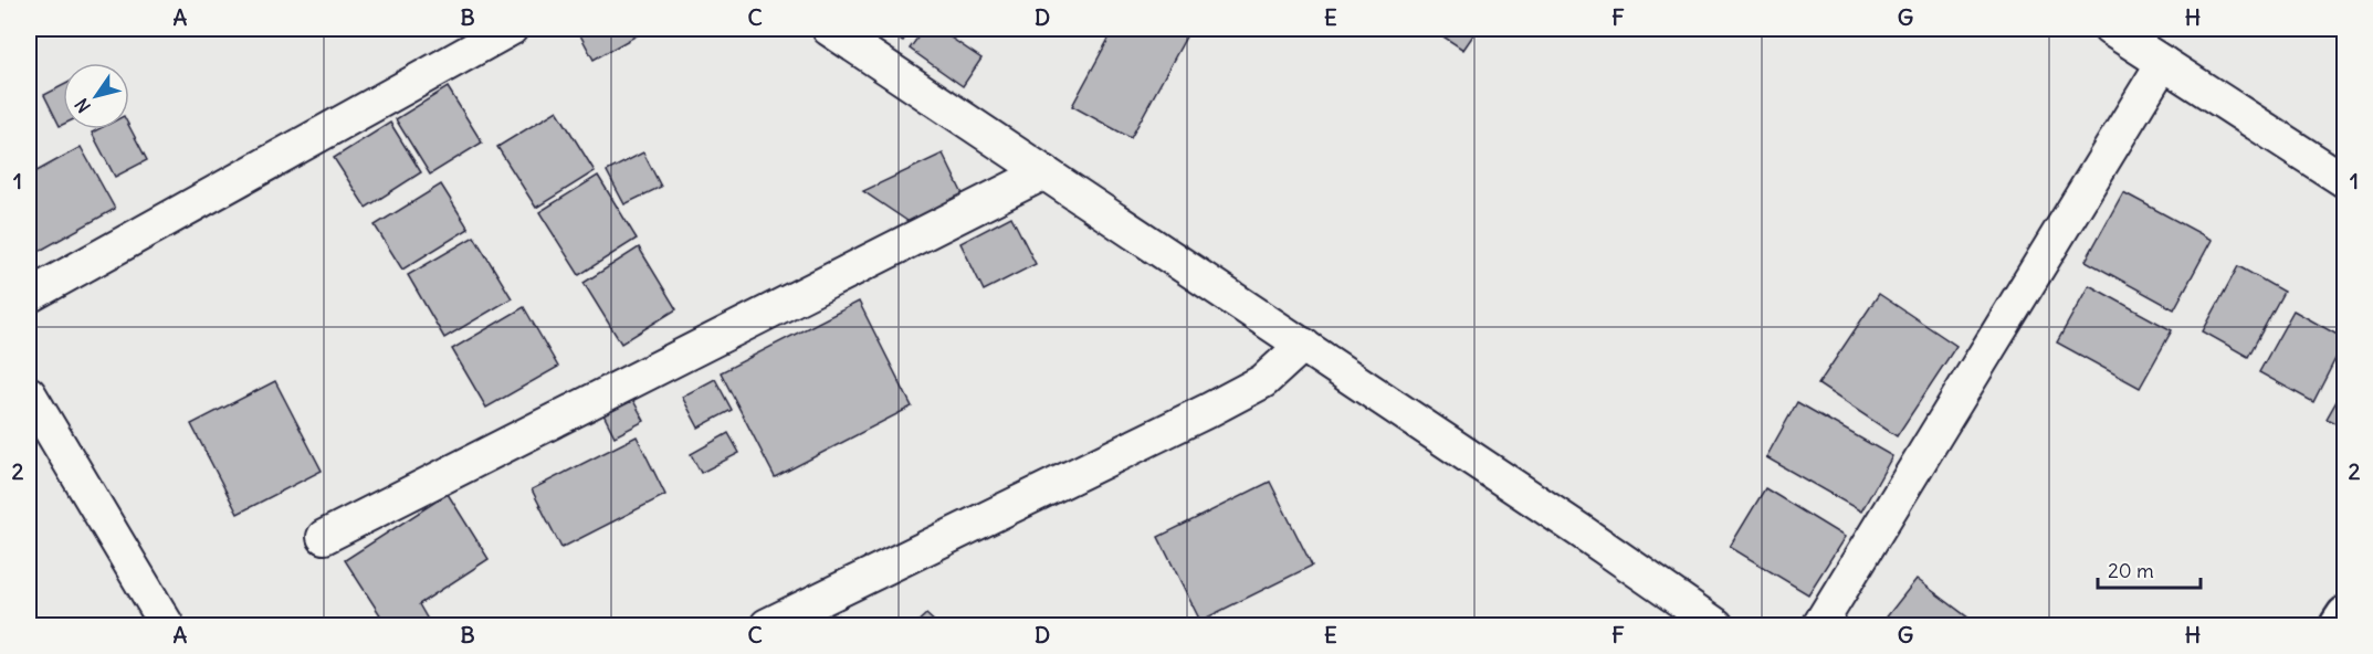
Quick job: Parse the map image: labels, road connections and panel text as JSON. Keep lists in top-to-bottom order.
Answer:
{
  "scale_bar": "20 m",
  "north": "bottom left",
  "grid": {
    "columns": [
      "A",
      "B",
      "C",
      "D",
      "E",
      "F",
      "G",
      "H"
    ],
    "rows": ["1", "2"]
  }
}
